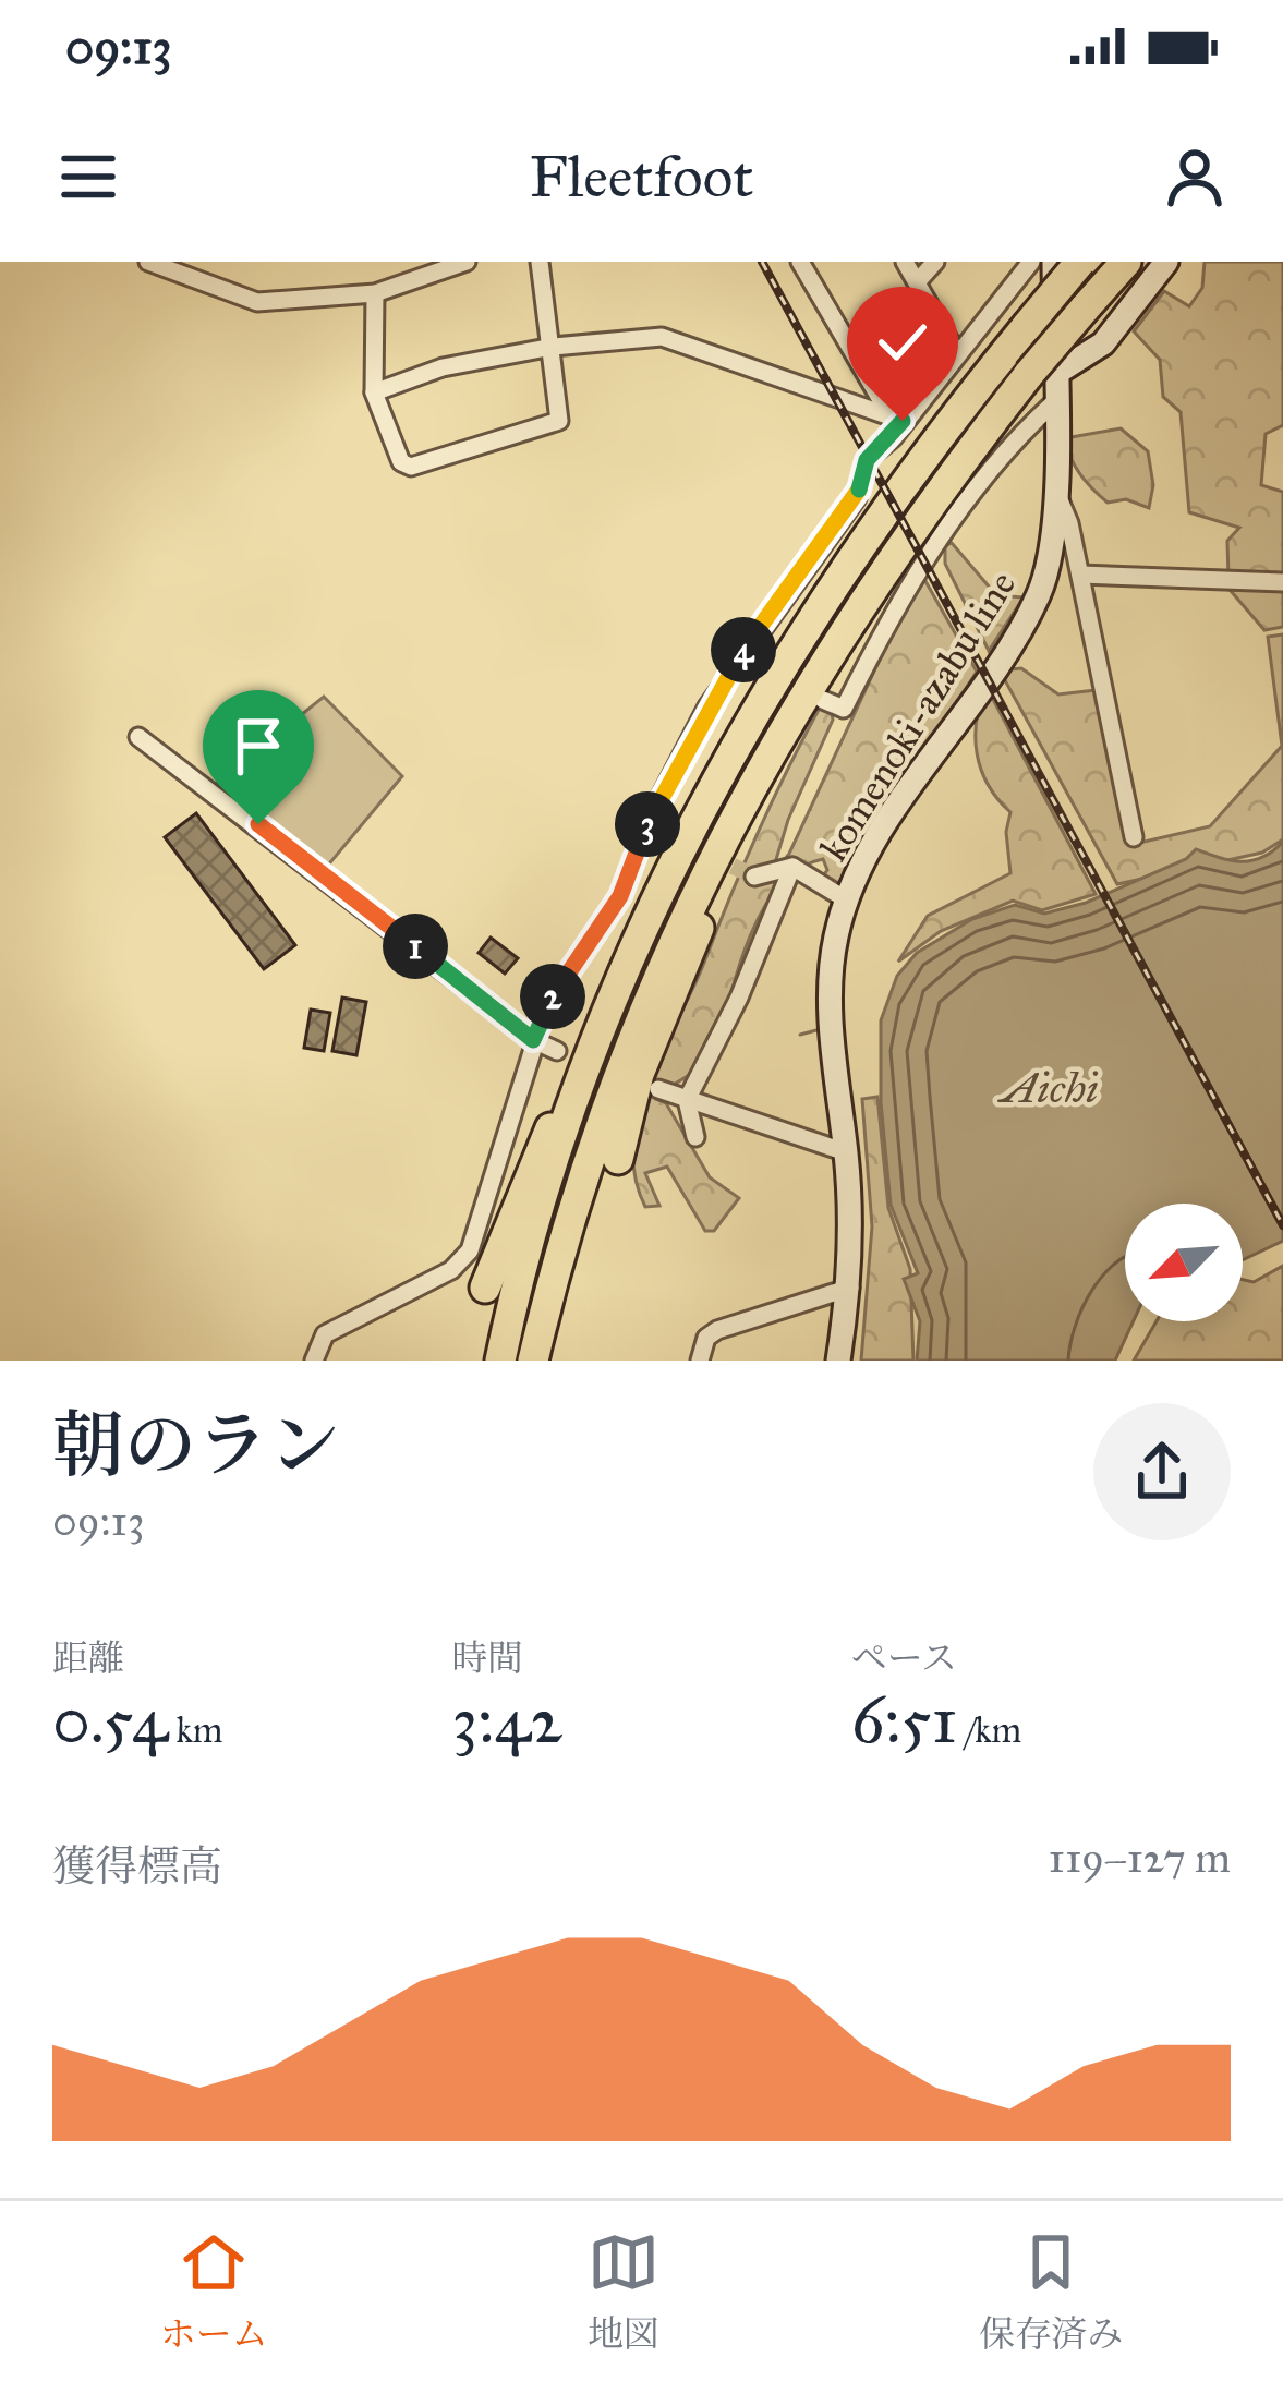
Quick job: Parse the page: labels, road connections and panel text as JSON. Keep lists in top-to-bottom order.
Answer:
{
  "streets": {
    "main road": ["komenoki-azabu line"]
  },
  "water": ["Aichi"],
  "north": "bottom left",
  "page": {
    "status": "09:13",
    "header": "Fleetfoot",
    "pins": [
      "4",
      "3",
      "1",
      "2"
    ],
    "heading": ["朝のラン", "09:13"],
    "stats": [
      ["距離", "0.54 km"],
      ["時間", "3:42"],
      ["ペース", "6:51 /km"]
    ],
    "chart": ["獲得標高", "119–127 m"],
    "tabs": ["ホーム", "地図", "保存済み"]
  }
}
